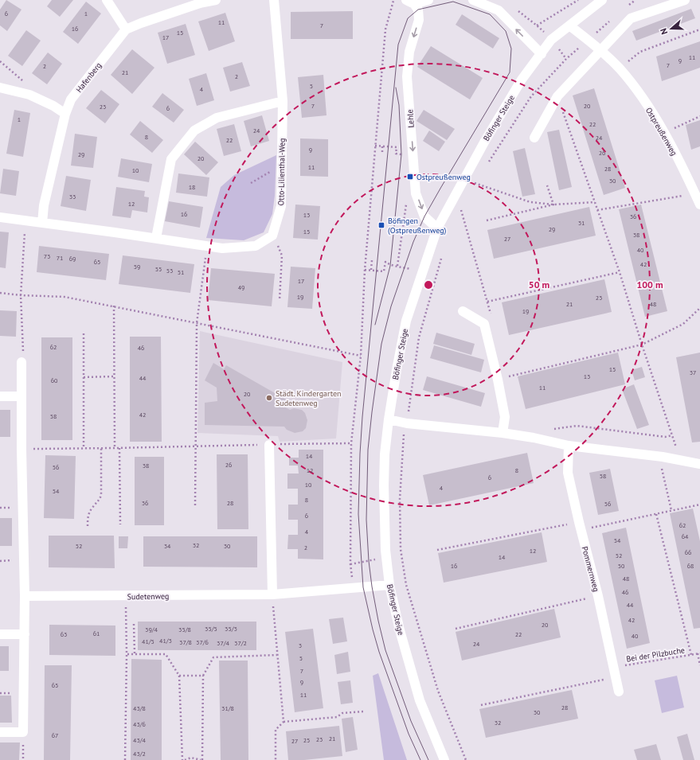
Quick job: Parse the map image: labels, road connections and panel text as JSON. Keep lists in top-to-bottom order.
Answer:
{
  "streets": {
    "street": [
      "Hafenberg",
      "Böfinger Steige",
      "Lehle",
      "Ostpreußenweg",
      "Otto-Lilienthal-Weg",
      "Pommernweg",
      "Sudetenweg"
    ],
    "path": ["Bei der Pilzbuche"]
  },
  "crossings": [
    ["Böfinger Steige", "Lehle"],
    ["Böfinger Steige", "Ostpreußenweg"],
    ["Böfinger Steige", "Sudetenweg"],
    ["Pommernweg", "Bei der Pilzbuche"]
  ],
  "one_way": ["Lehle"],
  "places": {
    "transit": ["Ostpreußenweg", "Böfingen (Ostpreußenweg)"],
    "other": ["Städt. Kindergarten Sudetenweg"]
  },
  "house_numbers": [
    "6",
    "1",
    "11",
    "7",
    "16",
    "15",
    "17",
    "11",
    "9",
    "7",
    "2",
    "21",
    "2",
    "5",
    "4",
    "7",
    "20",
    "23",
    "6",
    "1",
    "22",
    "24",
    "8",
    "24",
    "22",
    "9",
    "26",
    "29",
    "20",
    "11",
    "28",
    "10",
    "30",
    "18",
    "33",
    "12",
    "16",
    "13",
    "36",
    "31",
    "29",
    "15",
    "38",
    "27",
    "40",
    "73",
    "71",
    "69",
    "65",
    "42",
    "59",
    "55",
    "53",
    "51",
    "17",
    "49",
    "19",
    "23",
    "21",
    "48",
    "19",
    "62",
    "46",
    "15",
    "37",
    "13",
    "44",
    "60",
    "11",
    "20",
    "42",
    "58",
    "14",
    "26",
    "38",
    "56",
    "12",
    "8",
    "58",
    "6",
    "10",
    "4",
    "54",
    "8",
    "36",
    "28",
    "56",
    "6",
    "62",
    "4",
    "64",
    "54",
    "32",
    "52",
    "34",
    "30",
    "2",
    "12",
    "66",
    "52",
    "14",
    "16",
    "50",
    "68",
    "48",
    "46",
    "44",
    "42",
    "20",
    "35/5",
    "35/3",
    "39/4",
    "35/8",
    "61",
    "63",
    "22",
    "40",
    "41/3",
    "41/5",
    "37/8",
    "37/6",
    "37/4",
    "37/2",
    "24",
    "3",
    "5",
    "7",
    "9",
    "65",
    "11",
    "28",
    "43/8",
    "31/8",
    "30",
    "32",
    "43/6",
    "67",
    "21",
    "23",
    "43/4",
    "25",
    "27",
    "43/2"
  ],
  "north": "left",
  "rings": ["50 m", "100 m"]
}
